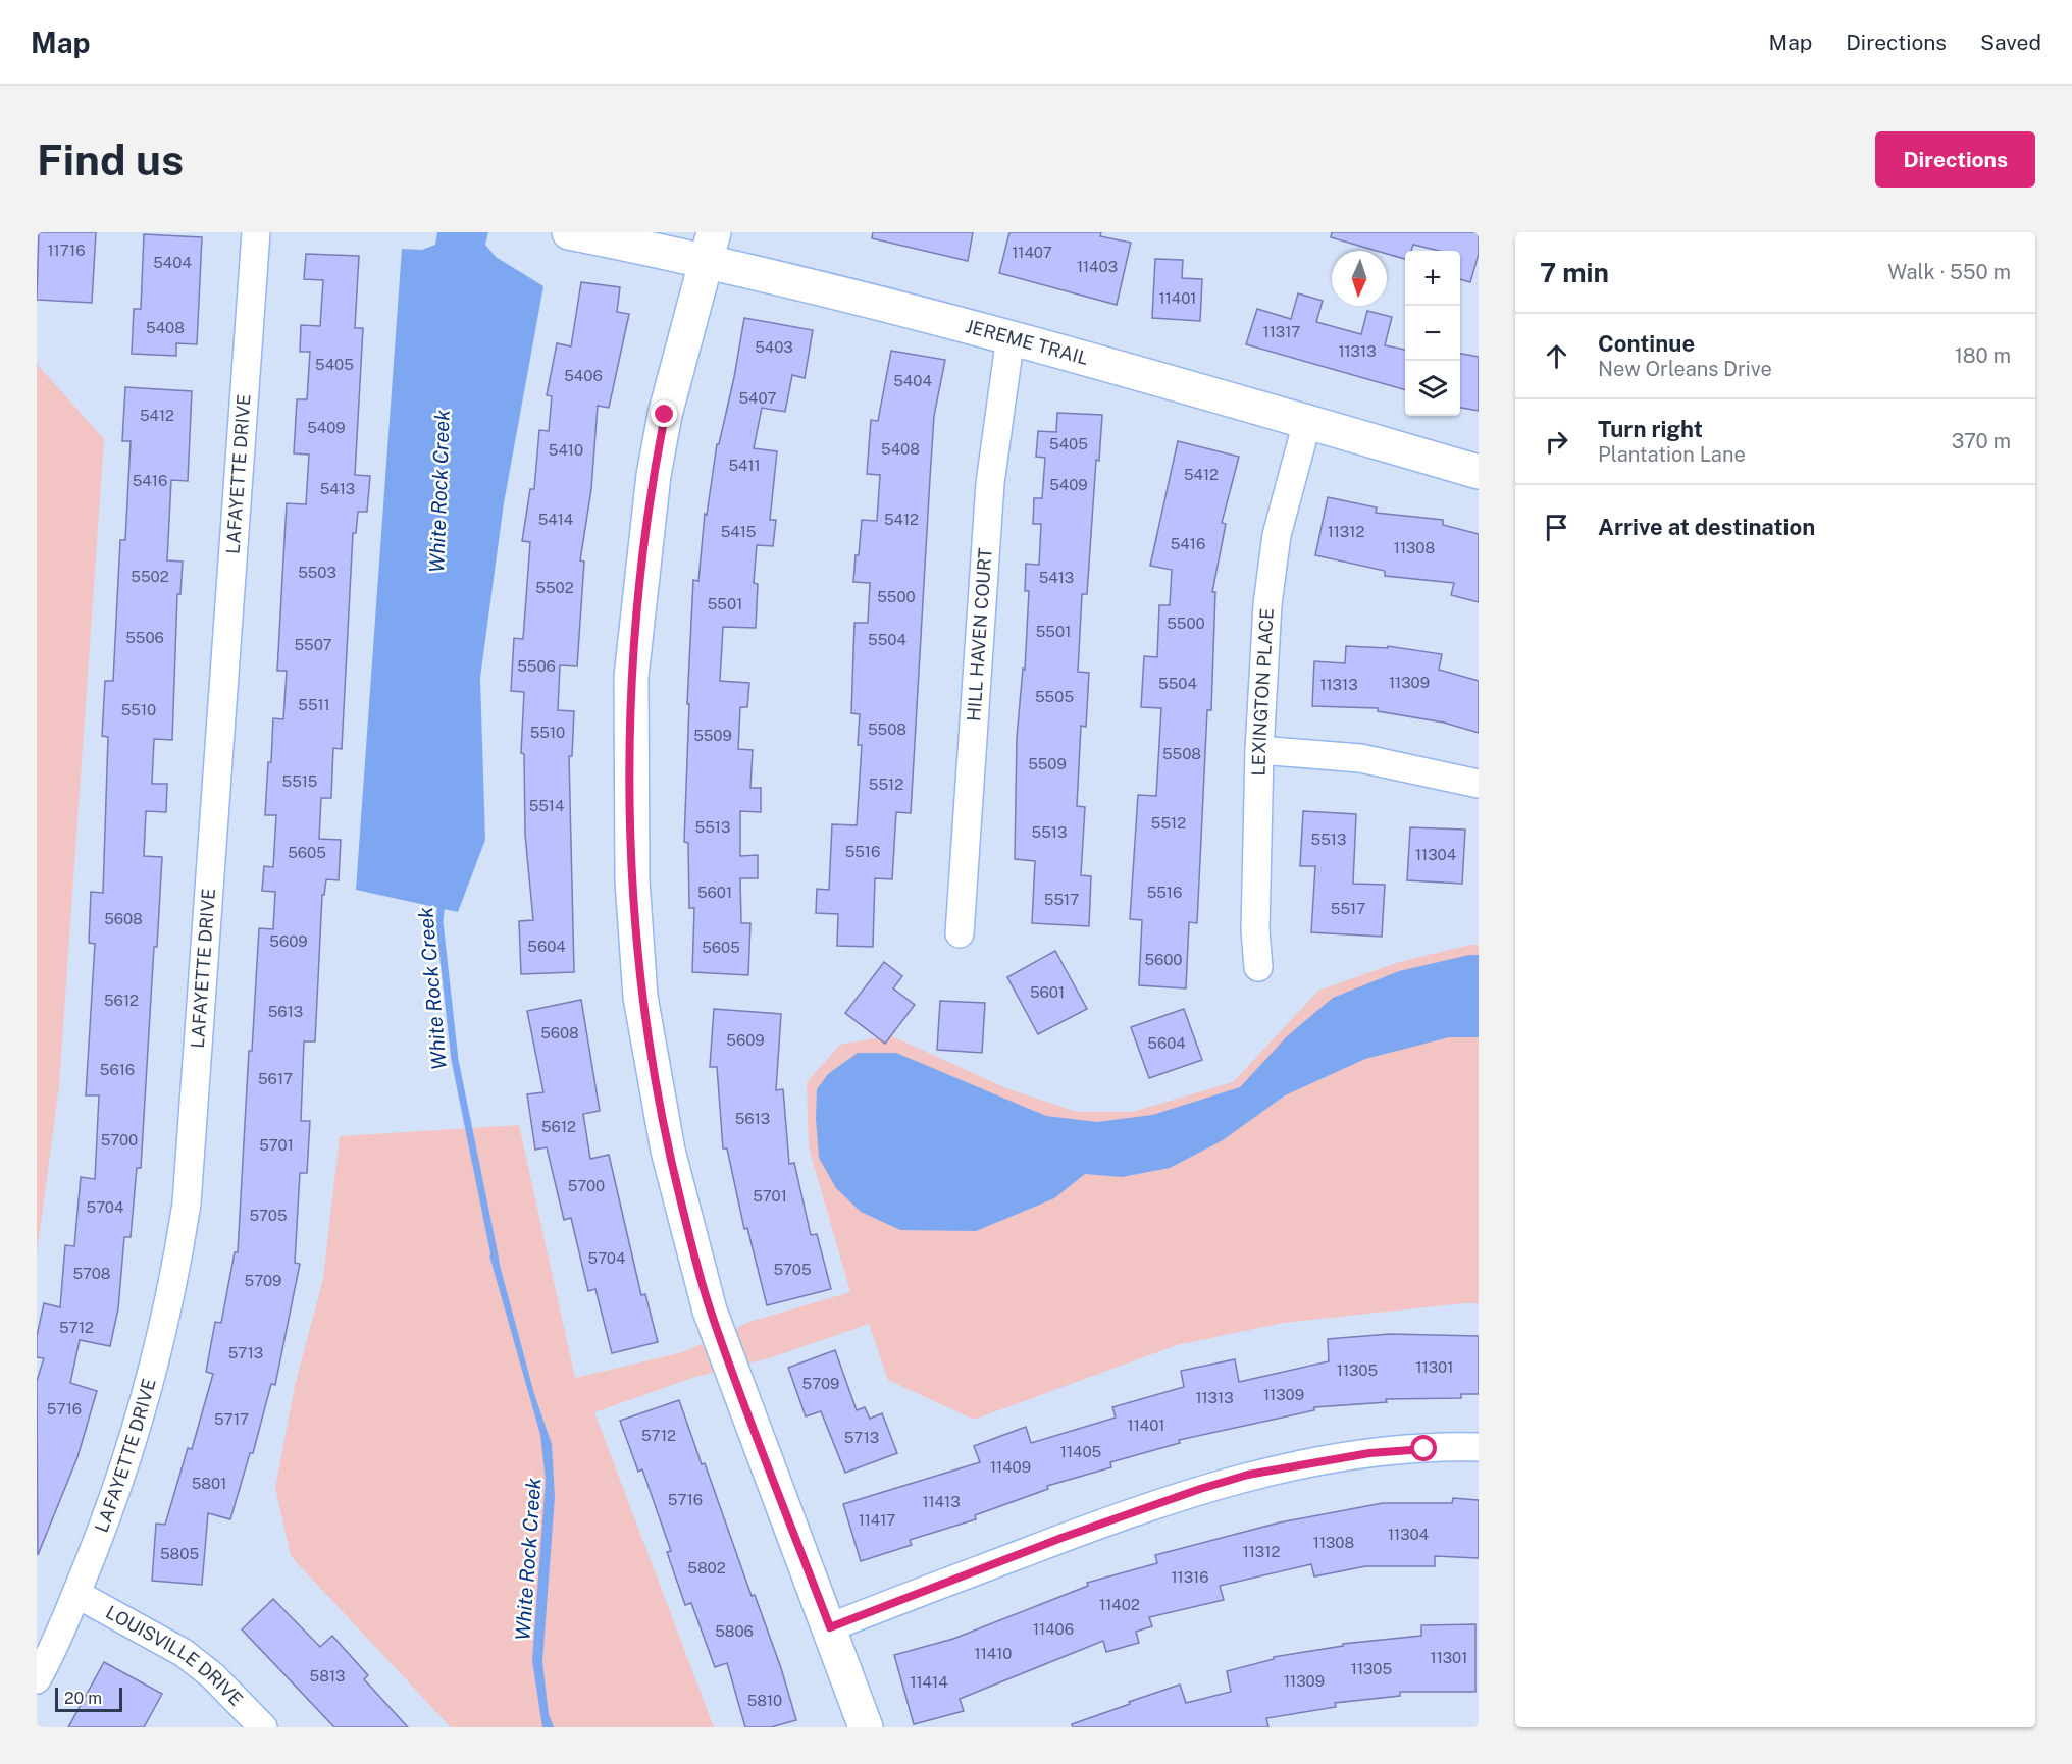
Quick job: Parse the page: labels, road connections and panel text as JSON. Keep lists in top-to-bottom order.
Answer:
{
  "streets": {
    "street": [
      "JEREME TRAIL",
      "LAFAYETTE DRIVE",
      "HILL HAVEN COURT",
      "LEXINGTON PLACE",
      "LOUISVILLE DRIVE"
    ]
  },
  "crossings": [
    ["JEREME TRAIL", "HILL HAVEN COURT"],
    ["JEREME TRAIL", "LEXINGTON PLACE"],
    ["LAFAYETTE DRIVE", "LOUISVILLE DRIVE"]
  ],
  "water": ["White Rock Creek"],
  "house_numbers": [
    "11716",
    "11407",
    "5404",
    "11403",
    "11401",
    "5408",
    "11317",
    "5403",
    "11313",
    "5405",
    "5406",
    "5404",
    "5407",
    "5412",
    "5409",
    "5405",
    "5408",
    "5410",
    "5411",
    "5412",
    "5416",
    "5409",
    "5413",
    "5414",
    "5412",
    "5415",
    "11312",
    "5416",
    "11308",
    "5503",
    "5502",
    "5413",
    "5502",
    "5500",
    "5501",
    "5500",
    "5501",
    "5506",
    "5504",
    "5507",
    "5506",
    "11309",
    "5504",
    "11313",
    "5505",
    "5511",
    "5510",
    "5508",
    "5510",
    "5509",
    "5508",
    "5509",
    "5515",
    "5512",
    "5514",
    "5512",
    "5513",
    "5513",
    "5513",
    "5516",
    "5605",
    "11304",
    "5601",
    "5516",
    "5517",
    "5517",
    "5608",
    "5609",
    "5604",
    "5605",
    "5600",
    "5601",
    "5612",
    "5613",
    "5608",
    "5609",
    "5604",
    "5616",
    "5617",
    "5613",
    "5612",
    "5700",
    "5701",
    "5700",
    "5701",
    "5704",
    "5705",
    "5704",
    "5705",
    "5708",
    "5709",
    "5712",
    "5713",
    "11301",
    "11305",
    "5709",
    "11309",
    "11313",
    "5716",
    "5717",
    "11401",
    "5712",
    "5713",
    "11405",
    "11409",
    "5801",
    "5716",
    "11413",
    "11417",
    "11304",
    "11308",
    "11312",
    "5805",
    "5802",
    "11316",
    "11402",
    "11406",
    "5806",
    "11410",
    "11301",
    "11305",
    "5813",
    "11309",
    "11414",
    "5810"
  ],
  "scale_bar": "20 m",
  "north": "bottom",
  "page": {
    "header": "Map",
    "nav": ["Map", "Directions", "Saved"],
    "buttons": "Directions",
    "title": "Find us",
    "heading": ["7 min", "Walk · 550 m"],
    "map_buttons": ["+", "−"],
    "list": [
      ["Continue", "New Orleans Drive", "180 m"],
      ["Turn right", "Plantation Lane", "370 m"],
      "Arrive at destination"
    ],
    "scale": "20 m"
  }
}
